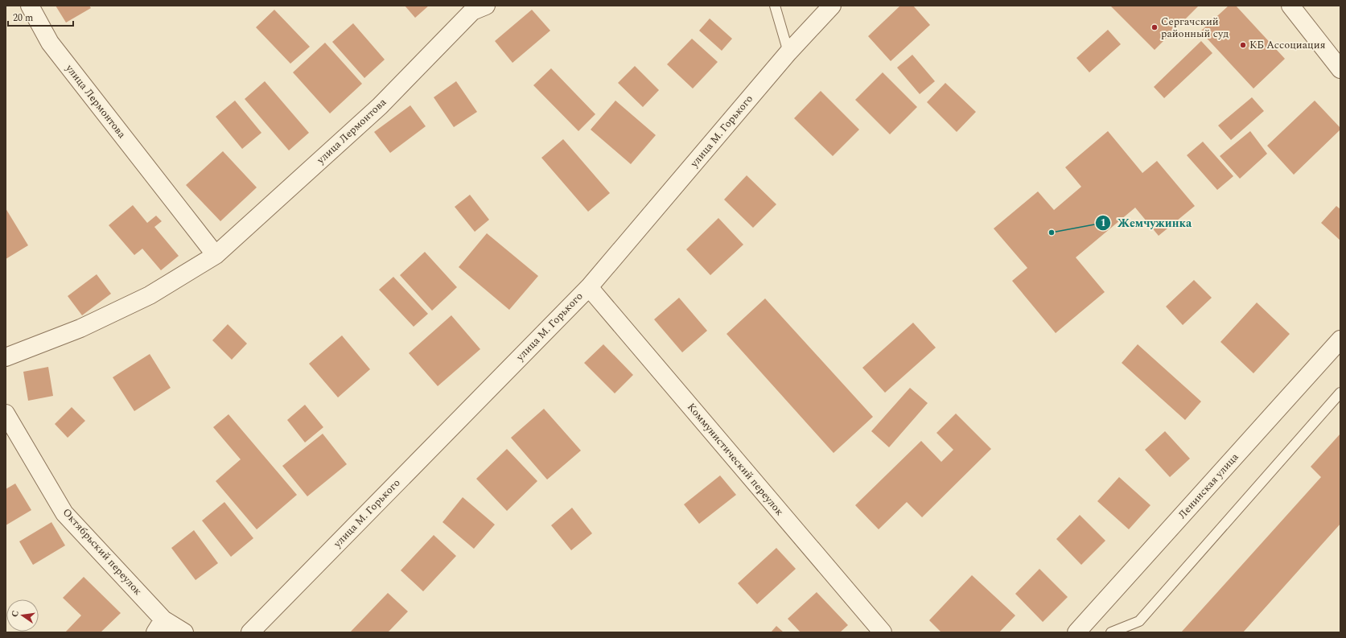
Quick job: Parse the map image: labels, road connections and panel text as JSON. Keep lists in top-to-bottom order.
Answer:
{
  "streets": {
    "street": [
      "улица Лермонтова",
      "улица М. Горького",
      "Коммунистический переулок",
      "Ленинская улица",
      "Октябрьский переулок"
    ]
  },
  "crossings": [
    ["улица М. Горького", "Коммунистический переулок"]
  ],
  "places": ["Сергачский районный суд", "КБ Ассоциация", "Жемчужинка"],
  "scale_bar": "20 m",
  "north": "left"
}
